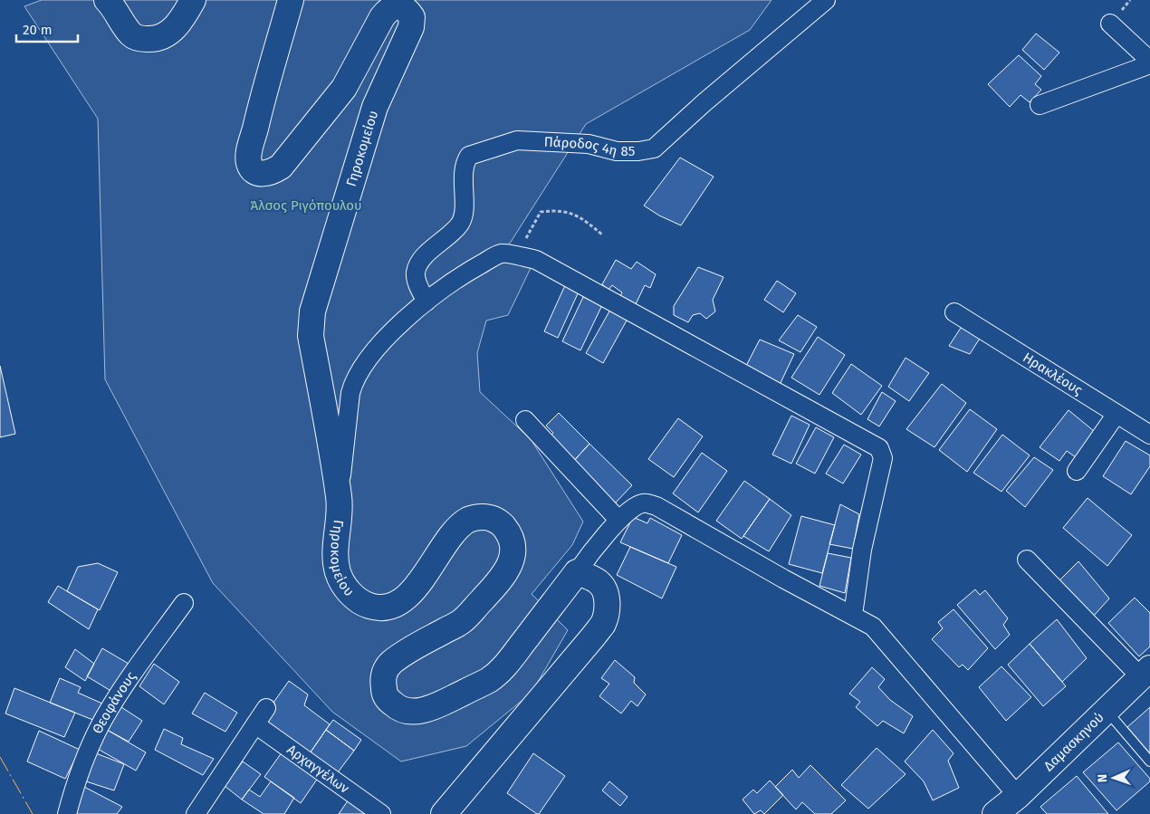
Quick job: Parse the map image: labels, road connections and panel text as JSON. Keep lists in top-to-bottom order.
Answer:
{
  "streets": {
    "street": [
      "Πάροδος 4η 85",
      "Γηροκομείου",
      "Ηρακλέους",
      "Θεοφάνους",
      "Δαμασκηνού",
      "Αρχαγγέλων"
    ]
  },
  "parks": ["Άλσος Ριγόπουλου"],
  "scale_bar": "20 m",
  "north": "left"
}
